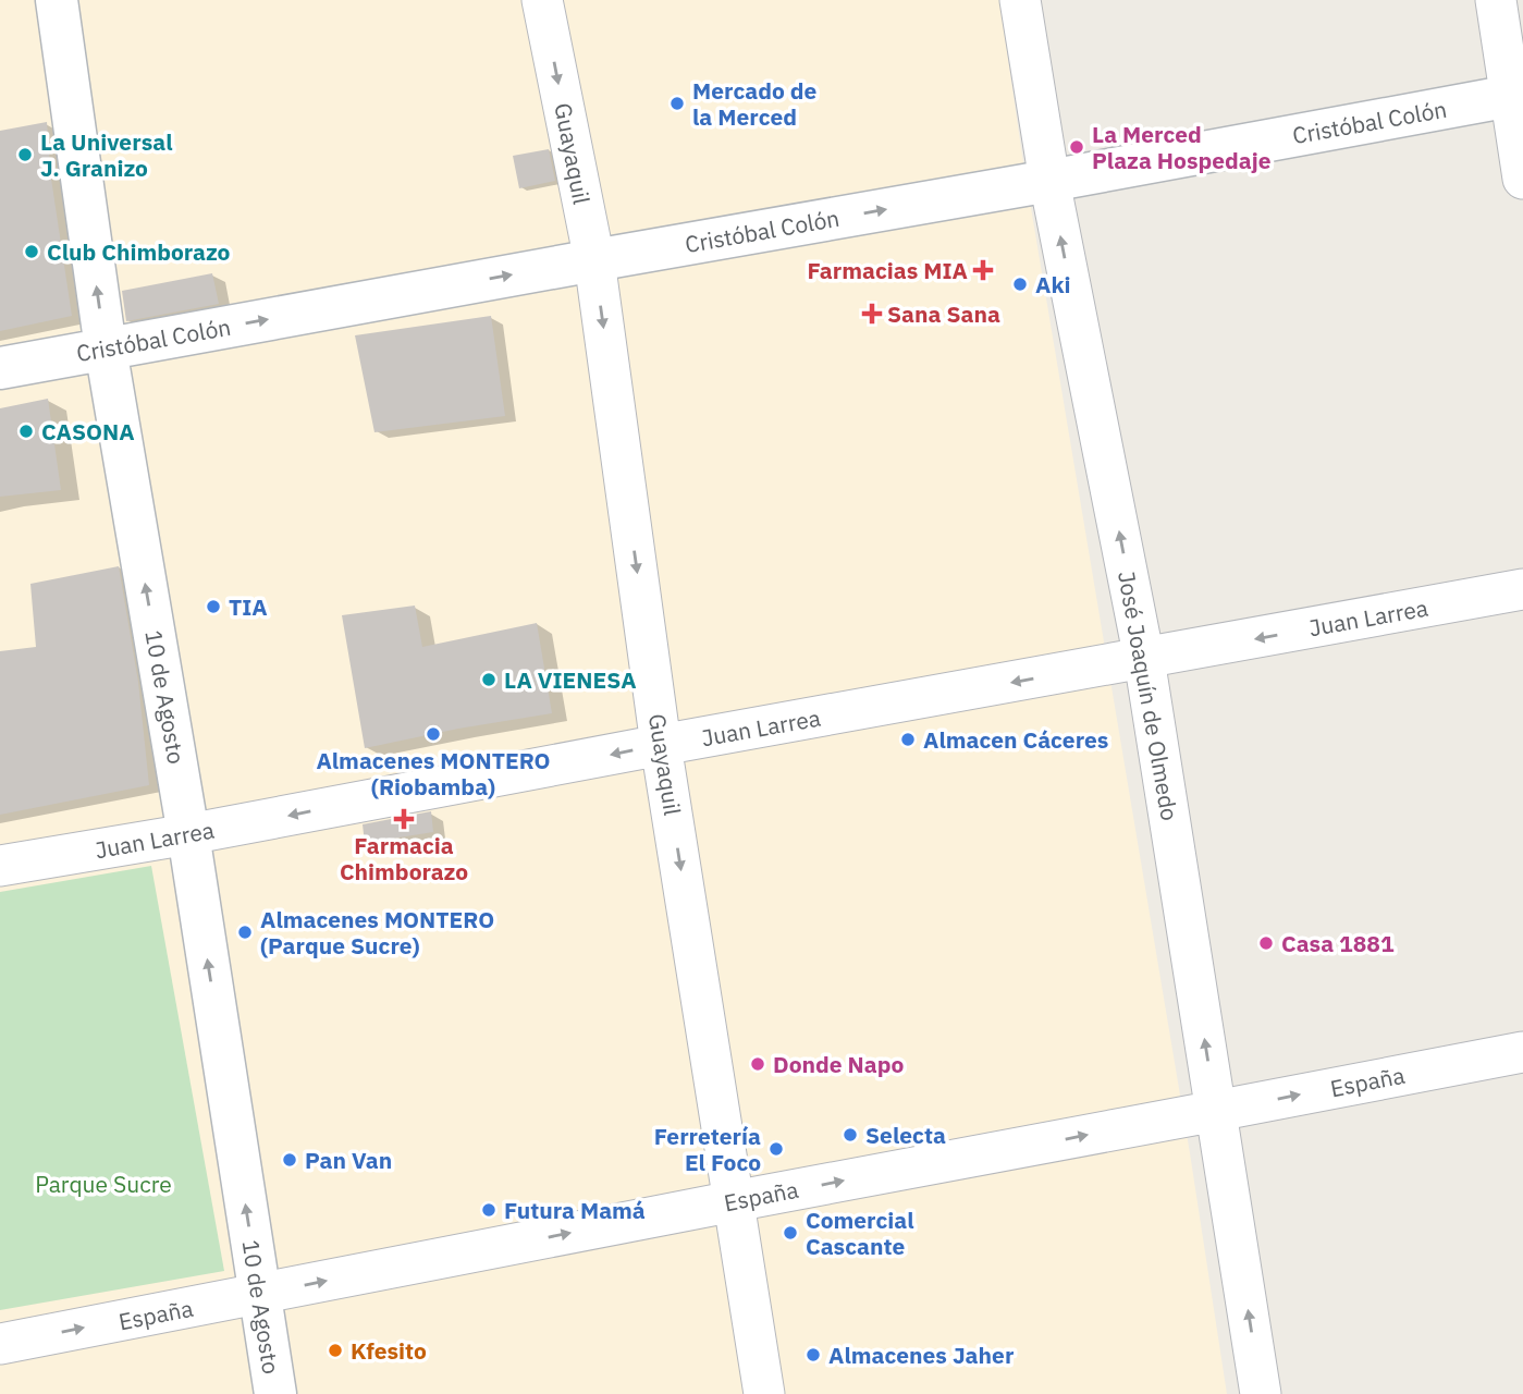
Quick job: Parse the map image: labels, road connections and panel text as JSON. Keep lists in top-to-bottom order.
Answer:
{
  "streets": {
    "street": [
      "Cristóbal Colón",
      "Guayaquil",
      "Juan Larrea",
      "José Joaquín de Olmedo",
      "10 de Agosto",
      "España"
    ]
  },
  "crossings": [
    ["Cristóbal Colón", "Guayaquil"],
    ["Cristóbal Colón", "José Joaquín de Olmedo"],
    ["Cristóbal Colón", "10 de Agosto"],
    ["Guayaquil", "Juan Larrea"],
    ["Guayaquil", "España"],
    ["Juan Larrea", "José Joaquín de Olmedo"],
    ["Juan Larrea", "10 de Agosto"],
    ["José Joaquín de Olmedo", "España"],
    ["10 de Agosto", "España"]
  ],
  "one_way": [
    "Cristóbal Colón",
    "Guayaquil",
    "Juan Larrea",
    "José Joaquín de Olmedo",
    "10 de Agosto",
    "España"
  ],
  "parks": ["Parque Sucre"],
  "places": {
    "other": [
      "Mercado de la Merced",
      "La Merced Plaza Hospedaje",
      "La Universal J. Granizo",
      "Club Chimborazo",
      "Aki",
      "CASONA",
      "TIA",
      "LA VIENESA",
      "Almacenes MONTERO (Riobamba)",
      "Almacen Cáceres",
      "Almacenes MONTERO (Parque Sucre)",
      "Casa 1881",
      "Donde Napo",
      "Selecta",
      "Ferretería El Foco",
      "Pan Van",
      "Futura Mamá",
      "Comercial Cascante",
      "Kfesito",
      "Almacenes Jaher"
    ],
    "health": ["Farmacias MIA", "Sana Sana", "Farmacia Chimborazo"]
  }
}
